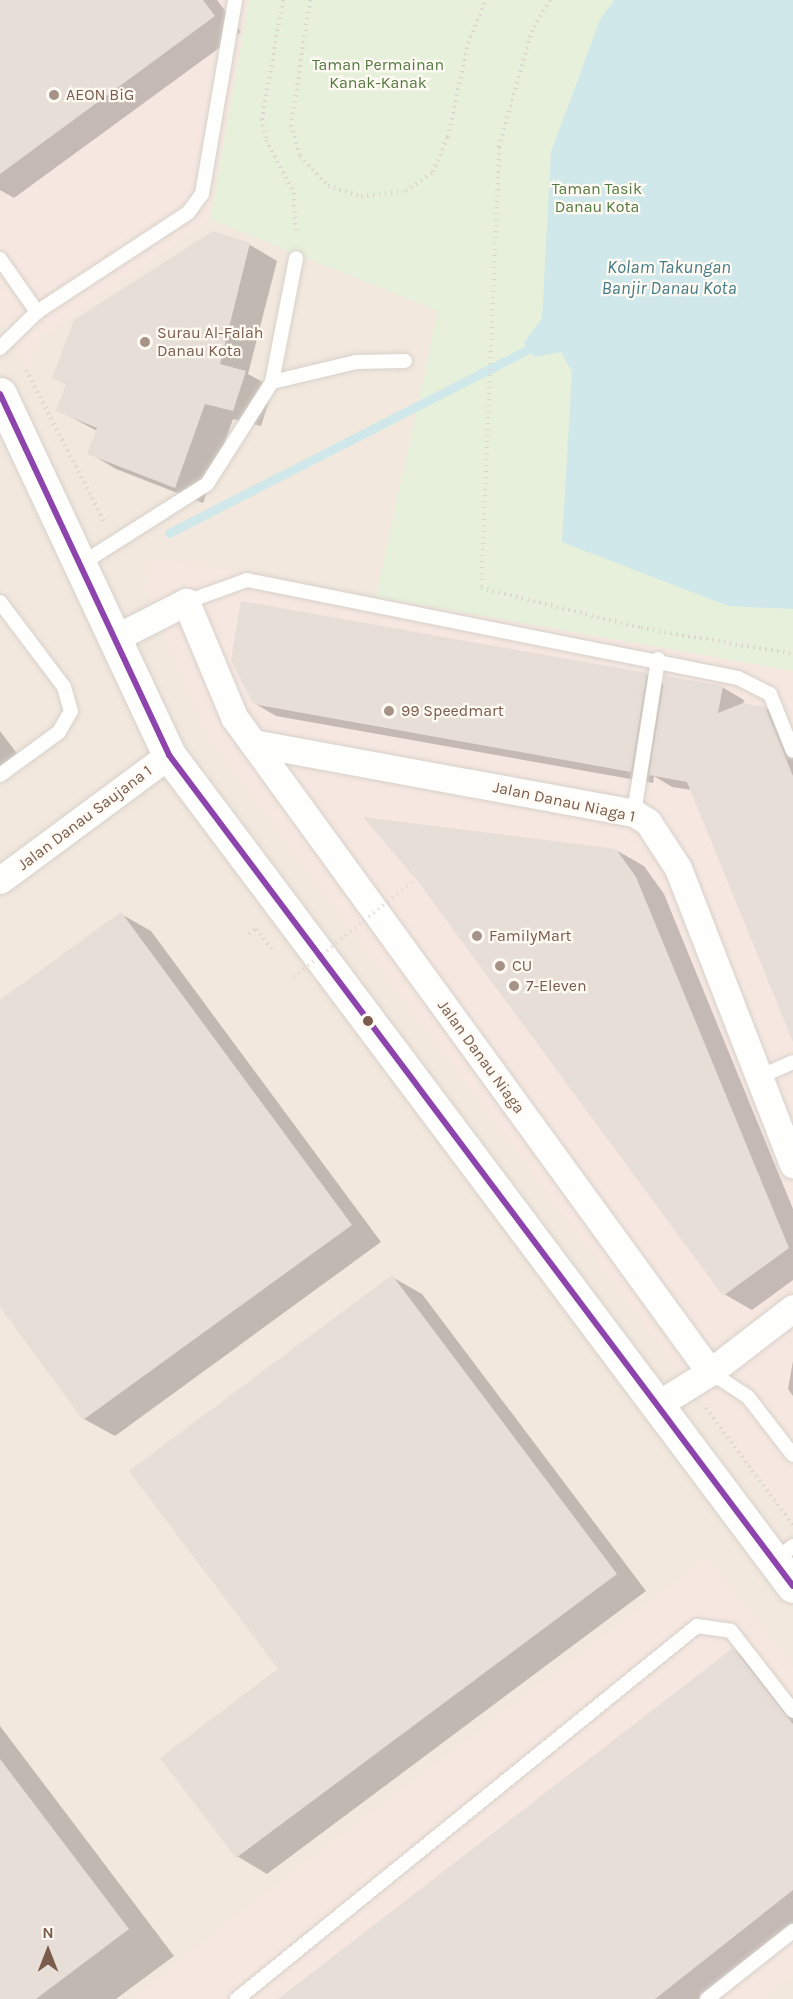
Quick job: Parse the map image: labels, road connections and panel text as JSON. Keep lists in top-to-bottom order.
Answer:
{
  "streets": {
    "street": ["Jalan Danau Niaga 1", "Jalan Danau Saujana 1", "Jalan Danau Niaga"]
  },
  "crossings": [
    ["Jalan Danau Niaga 1", "Jalan Danau Niaga"]
  ],
  "water": ["Kolam Takungan Banjir Danau Kota"],
  "parks": ["Taman Permainan Kanak-Kanak", "Taman Tasik Danau Kota"],
  "places": [
    "AEON BiG",
    "Surau Al-Falah Danau Kota",
    "99 Speedmart",
    "FamilyMart",
    "CU",
    "7-Eleven"
  ],
  "north": "top"
}
